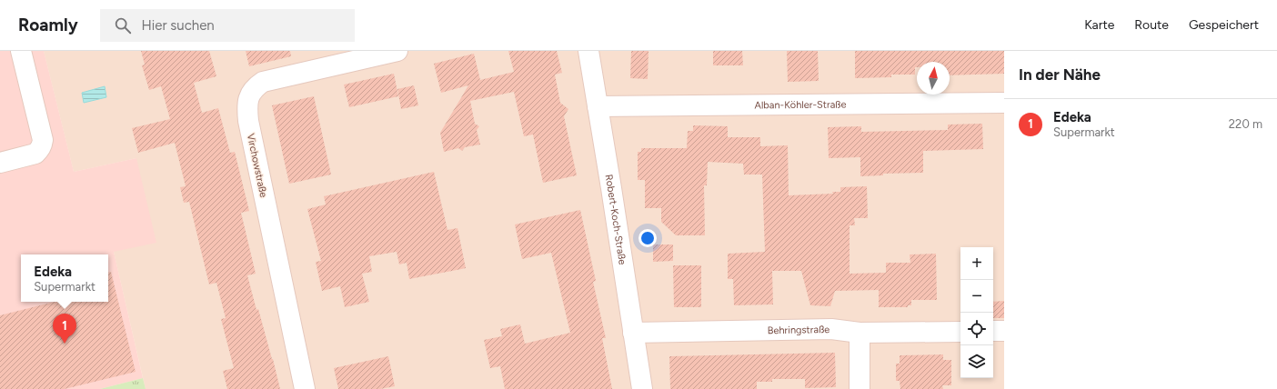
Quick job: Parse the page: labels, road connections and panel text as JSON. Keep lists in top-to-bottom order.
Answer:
{
  "streets": {
    "street": [
      "Alban-Köhler-Straße",
      "Virchowstraße",
      "Robert-Koch-Straße",
      "Behringstraße"
    ]
  },
  "crossings": [
    ["Alban-Köhler-Straße", "Robert-Koch-Straße"],
    ["Robert-Koch-Straße", "Behringstraße"]
  ],
  "north": "top",
  "page": {
    "header": "Roamly",
    "search": "Hier suchen",
    "nav": ["Karte", "Route", "Gespeichert"],
    "heading": "In der Nähe",
    "list": [
      {
        "mark": "1",
        "name": "Edeka",
        "note": "Supermarkt",
        "value": "220 m"
      }
    ],
    "map_buttons": ["+", "−"],
    "popup": ["Edeka", "Supermarkt"],
    "pins": "1"
  }
}
